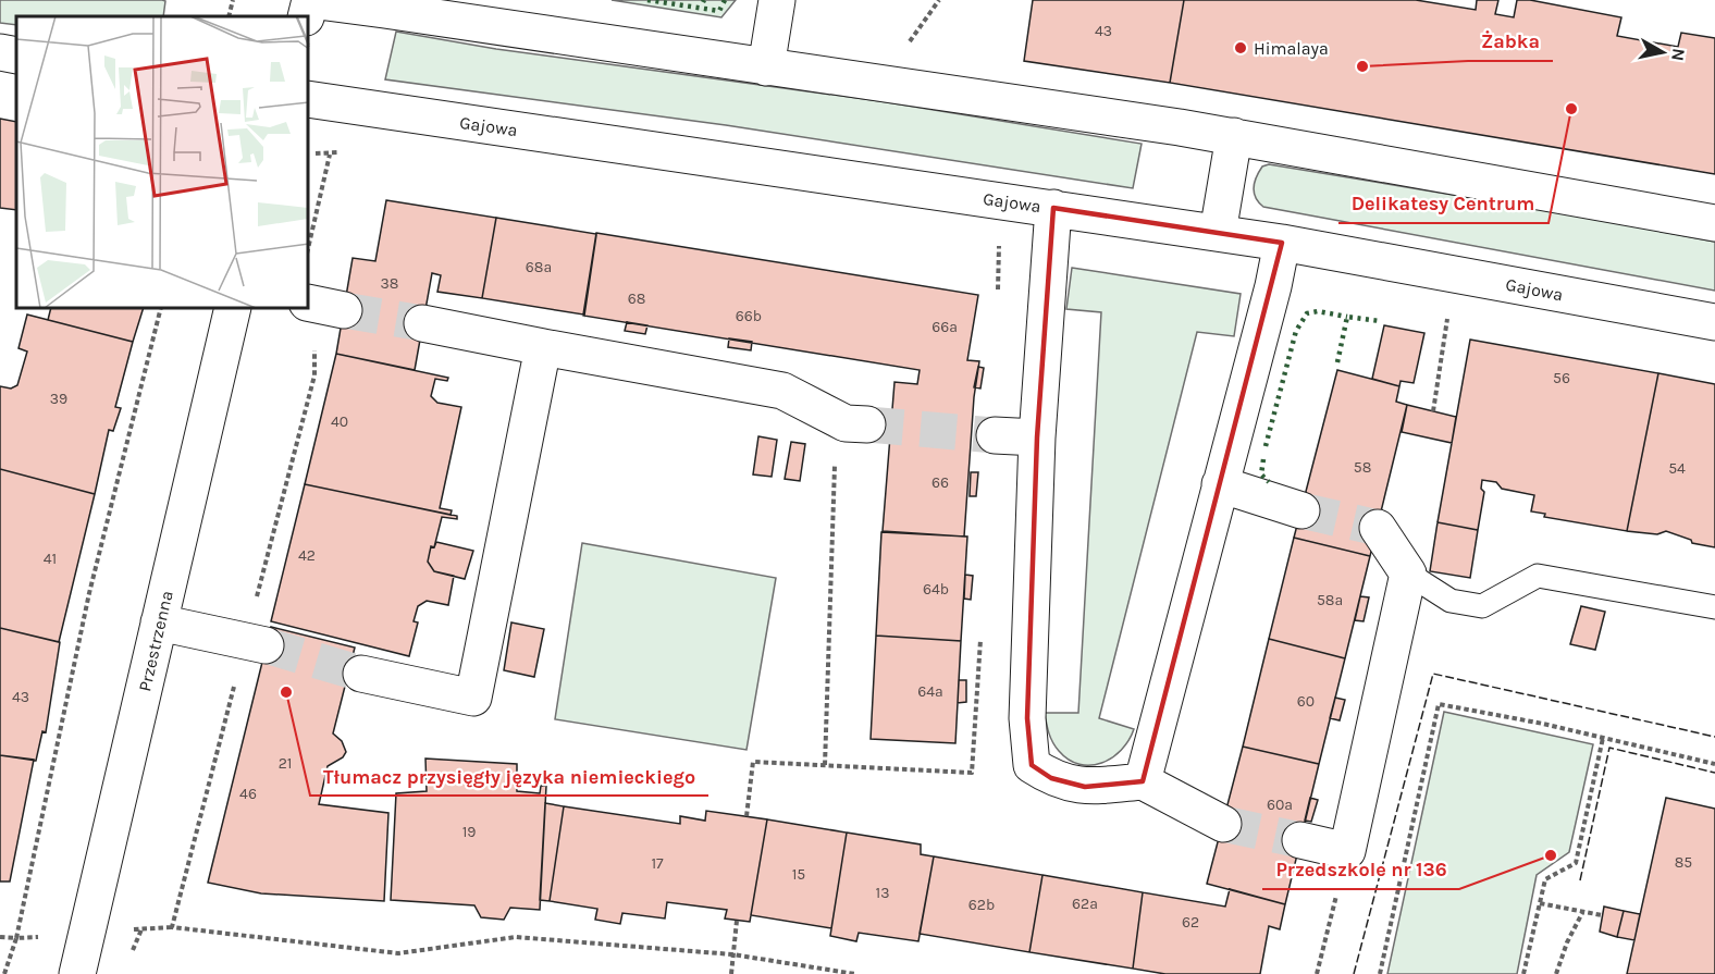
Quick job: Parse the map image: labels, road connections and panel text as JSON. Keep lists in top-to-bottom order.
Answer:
{
  "streets": {
    "street": ["Gajowa", "Przestrzenna"]
  },
  "places": [
    "Himalaya",
    "Żabka",
    "Delikatesy Centrum",
    "Tłumacz przysięgły języka niemieckiego",
    "Przedszkole nr 136"
  ],
  "house_numbers": [
    "43",
    "68a",
    "38",
    "68",
    "66b",
    "66a",
    "56",
    "39",
    "40",
    "58",
    "54",
    "66",
    "42",
    "41",
    "64b",
    "58a",
    "64a",
    "43",
    "60",
    "21",
    "46",
    "60a",
    "19",
    "85",
    "17",
    "15",
    "13",
    "62a",
    "62b",
    "62"
  ],
  "north": "right"
}
